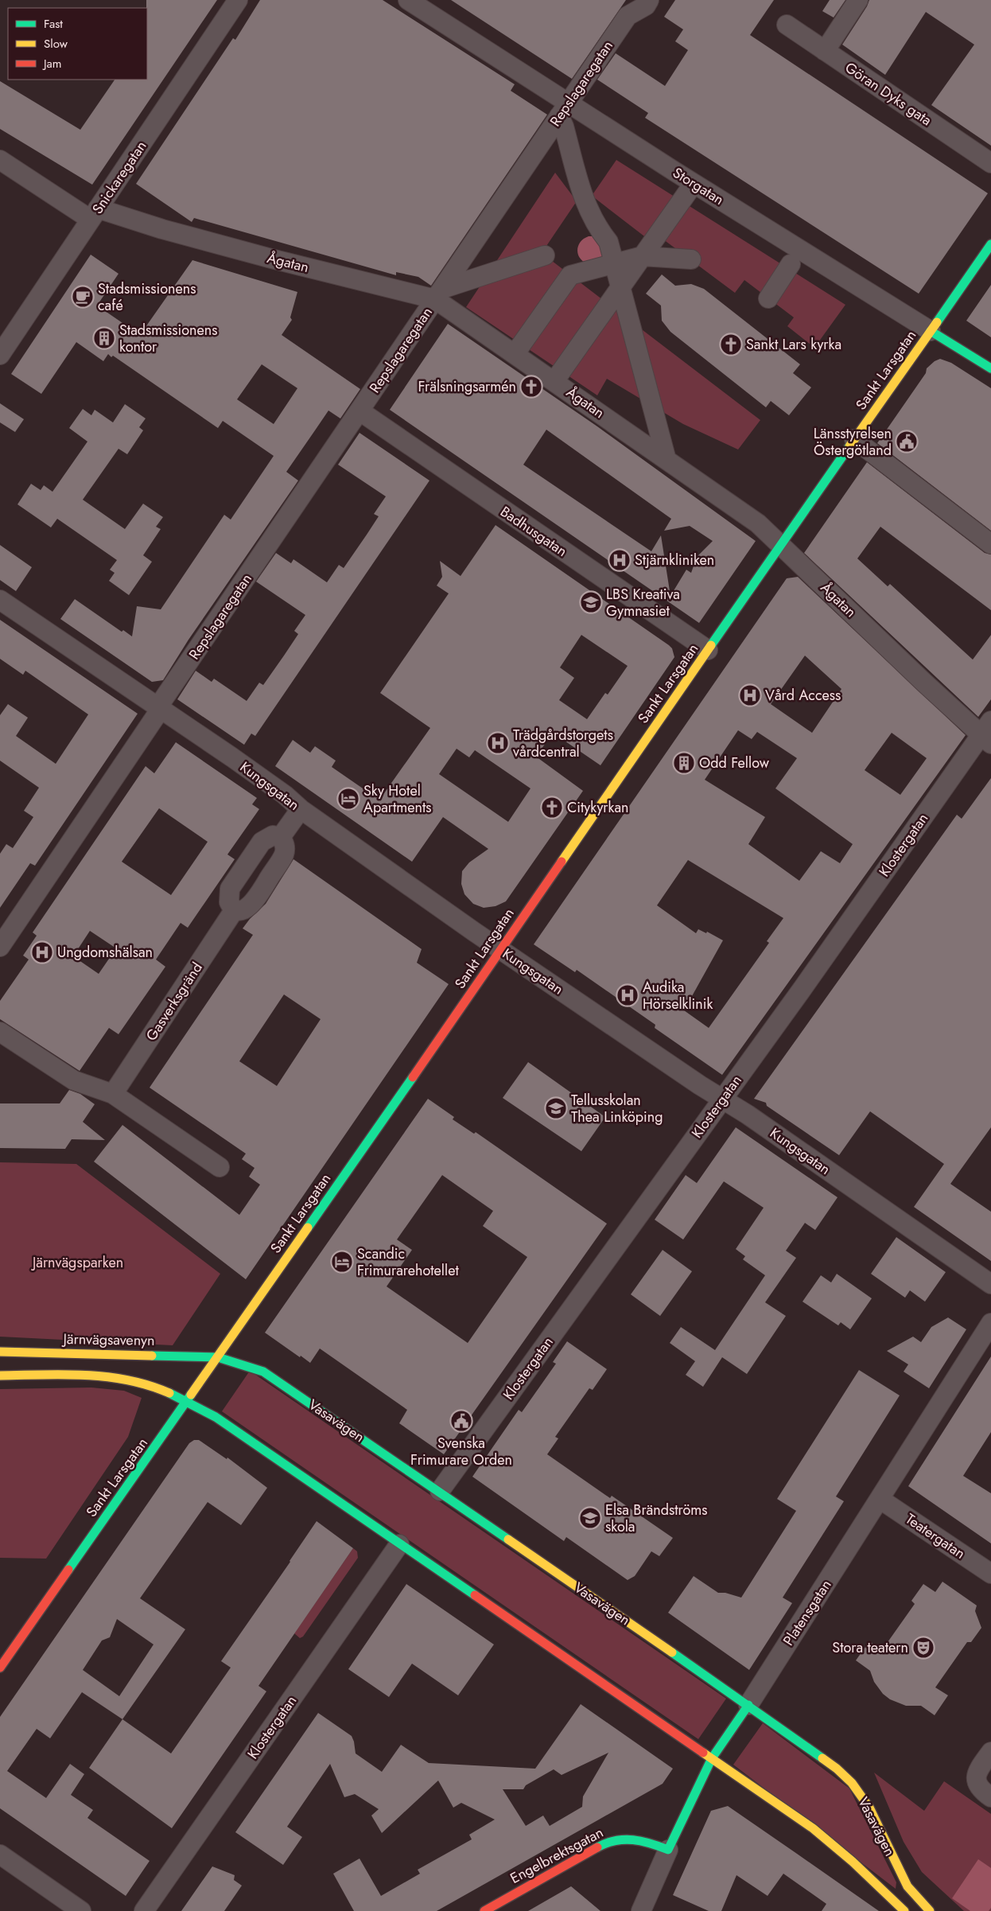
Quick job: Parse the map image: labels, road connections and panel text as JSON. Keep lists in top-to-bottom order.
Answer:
{
  "streets": {
    "main road": [
      "Storgatan",
      "Sankt Larsgatan",
      "Järnvägsavenyn",
      "Vasavägen",
      "Platensgatan",
      "Engelbrektsgatan"
    ],
    "street": [
      "Repslagaregatan",
      "Göran Dyks gata",
      "Snickaregatan",
      "Ågatan",
      "Badhusgatan",
      "Kungsgatan",
      "Klostergatan",
      "Gasverksgränd",
      "Teatergatan"
    ]
  },
  "crossings": [
    ["Repslagaregatan", "Storgatan"],
    ["Repslagaregatan", "Ågatan"],
    ["Repslagaregatan", "Badhusgatan"],
    ["Repslagaregatan", "Kungsgatan"],
    ["Snickaregatan", "Ågatan"],
    ["Storgatan", "Sankt Larsgatan"],
    ["Ågatan", "Sankt Larsgatan"],
    ["Ågatan", "Klostergatan"],
    ["Sankt Larsgatan", "Badhusgatan"],
    ["Sankt Larsgatan", "Kungsgatan"],
    ["Sankt Larsgatan", "Järnvägsavenyn"],
    ["Sankt Larsgatan", "Vasavägen"],
    ["Kungsgatan", "Klostergatan"],
    ["Klostergatan", "Vasavägen"],
    ["Järnvägsavenyn", "Vasavägen"],
    ["Vasavägen", "Platensgatan"],
    ["Teatergatan", "Platensgatan"],
    ["Platensgatan", "Engelbrektsgatan"]
  ],
  "parks": ["Järnvägsparken"],
  "places": {
    "cafe": ["Stadsmissionens café"],
    "building": ["Stadsmissionens kontor", "Odd Fellow"],
    "church": ["Sankt Lars kyrka", "Frälsningsarmén", "Citykyrkan"],
    "public building": ["Länsstyrelsen Östergötland", "Svenska Frimurare Orden"],
    "hospital": [
      "Stjärnkliniken",
      "Vård Access",
      "Trädgårdstorgets vårdcentral",
      "Ungdomshälsan",
      "Audika Hörselklinik"
    ],
    "school or university": ["LBS Kreativa Gymnasiet", "Tellusskolan Thea Linköping", "Elsa Brändströms skola"],
    "hotel": ["Sky Hotel Apartments", "Scandic Frimurarehotellet"],
    "theatre": ["Stora teatern"]
  },
  "legend": ["Fast", "Slow", "Jam"]
}
